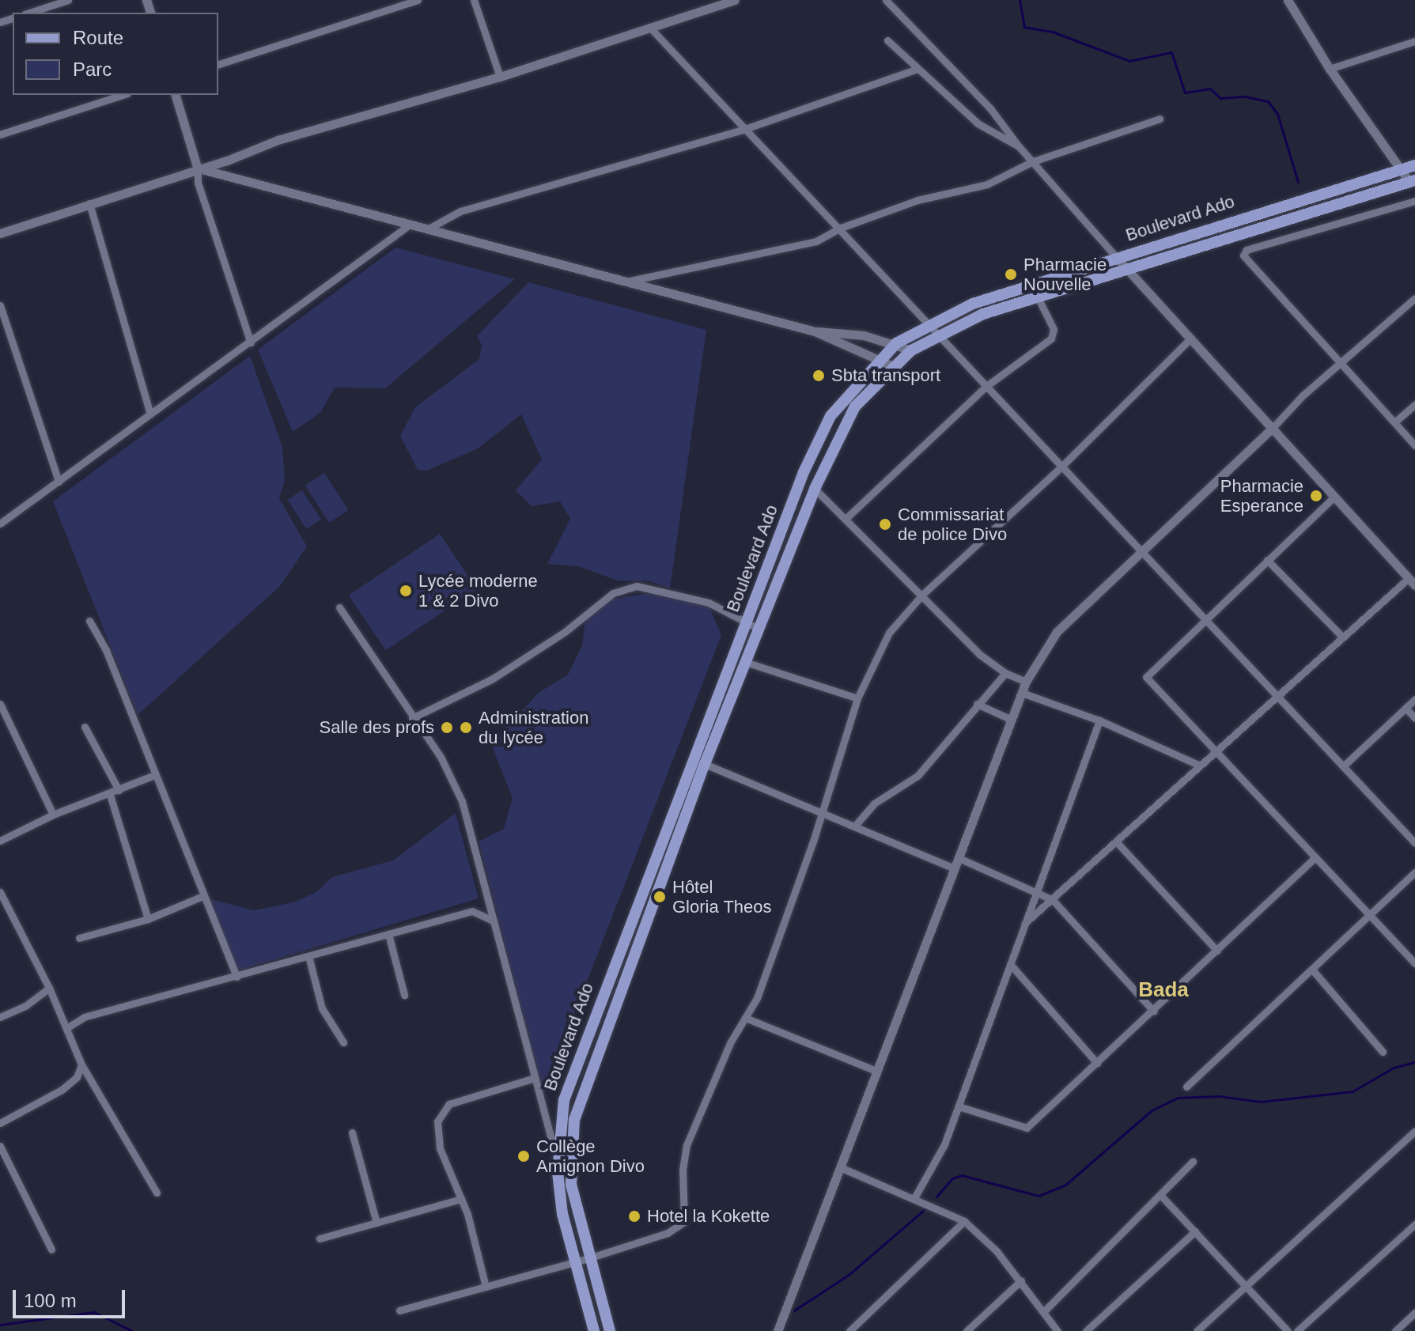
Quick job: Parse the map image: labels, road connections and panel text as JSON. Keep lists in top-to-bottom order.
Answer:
{
  "streets": {
    "main road": ["Boulevard Ado"]
  },
  "districts": ["Bada"],
  "places": [
    "Pharmacie Nouvelle",
    "Sbta transport",
    "Pharmacie Esperance",
    "Commissariat de police Divo",
    "Lycée moderne 1 & 2 Divo",
    "Salle des profs",
    "Administration du lycée",
    "Hôtel Gloria Theos",
    "Collège Amignon Divo",
    "Hotel la Kokette"
  ],
  "legend": ["Route", "Parc"],
  "scale_bar": "100 m"
}
